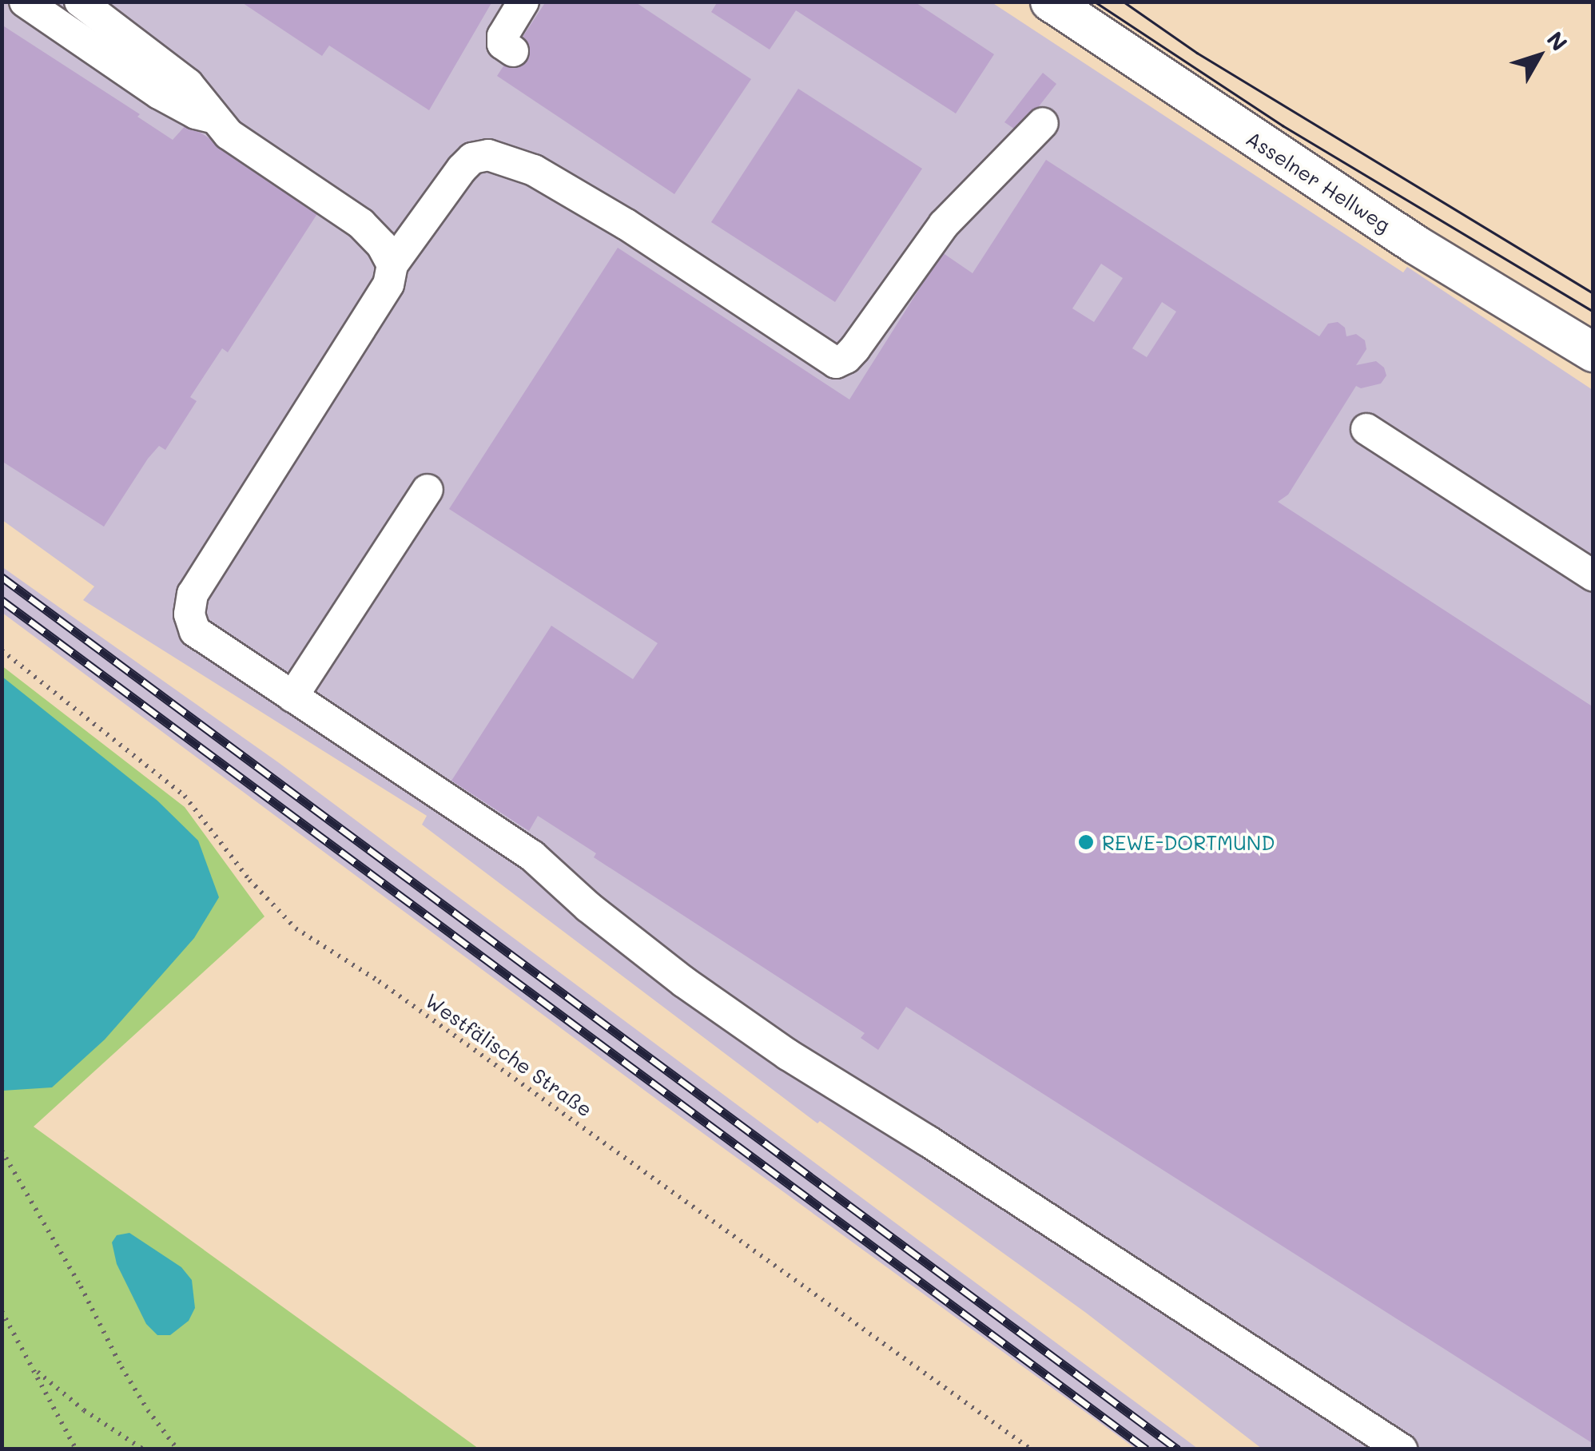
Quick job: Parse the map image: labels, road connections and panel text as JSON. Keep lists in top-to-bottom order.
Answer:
{
  "streets": {
    "main road": ["Asselner Hellweg"],
    "path": ["Westfälische Straße"]
  },
  "places": ["REWE-DORTMUND"],
  "north": "top right"
}
